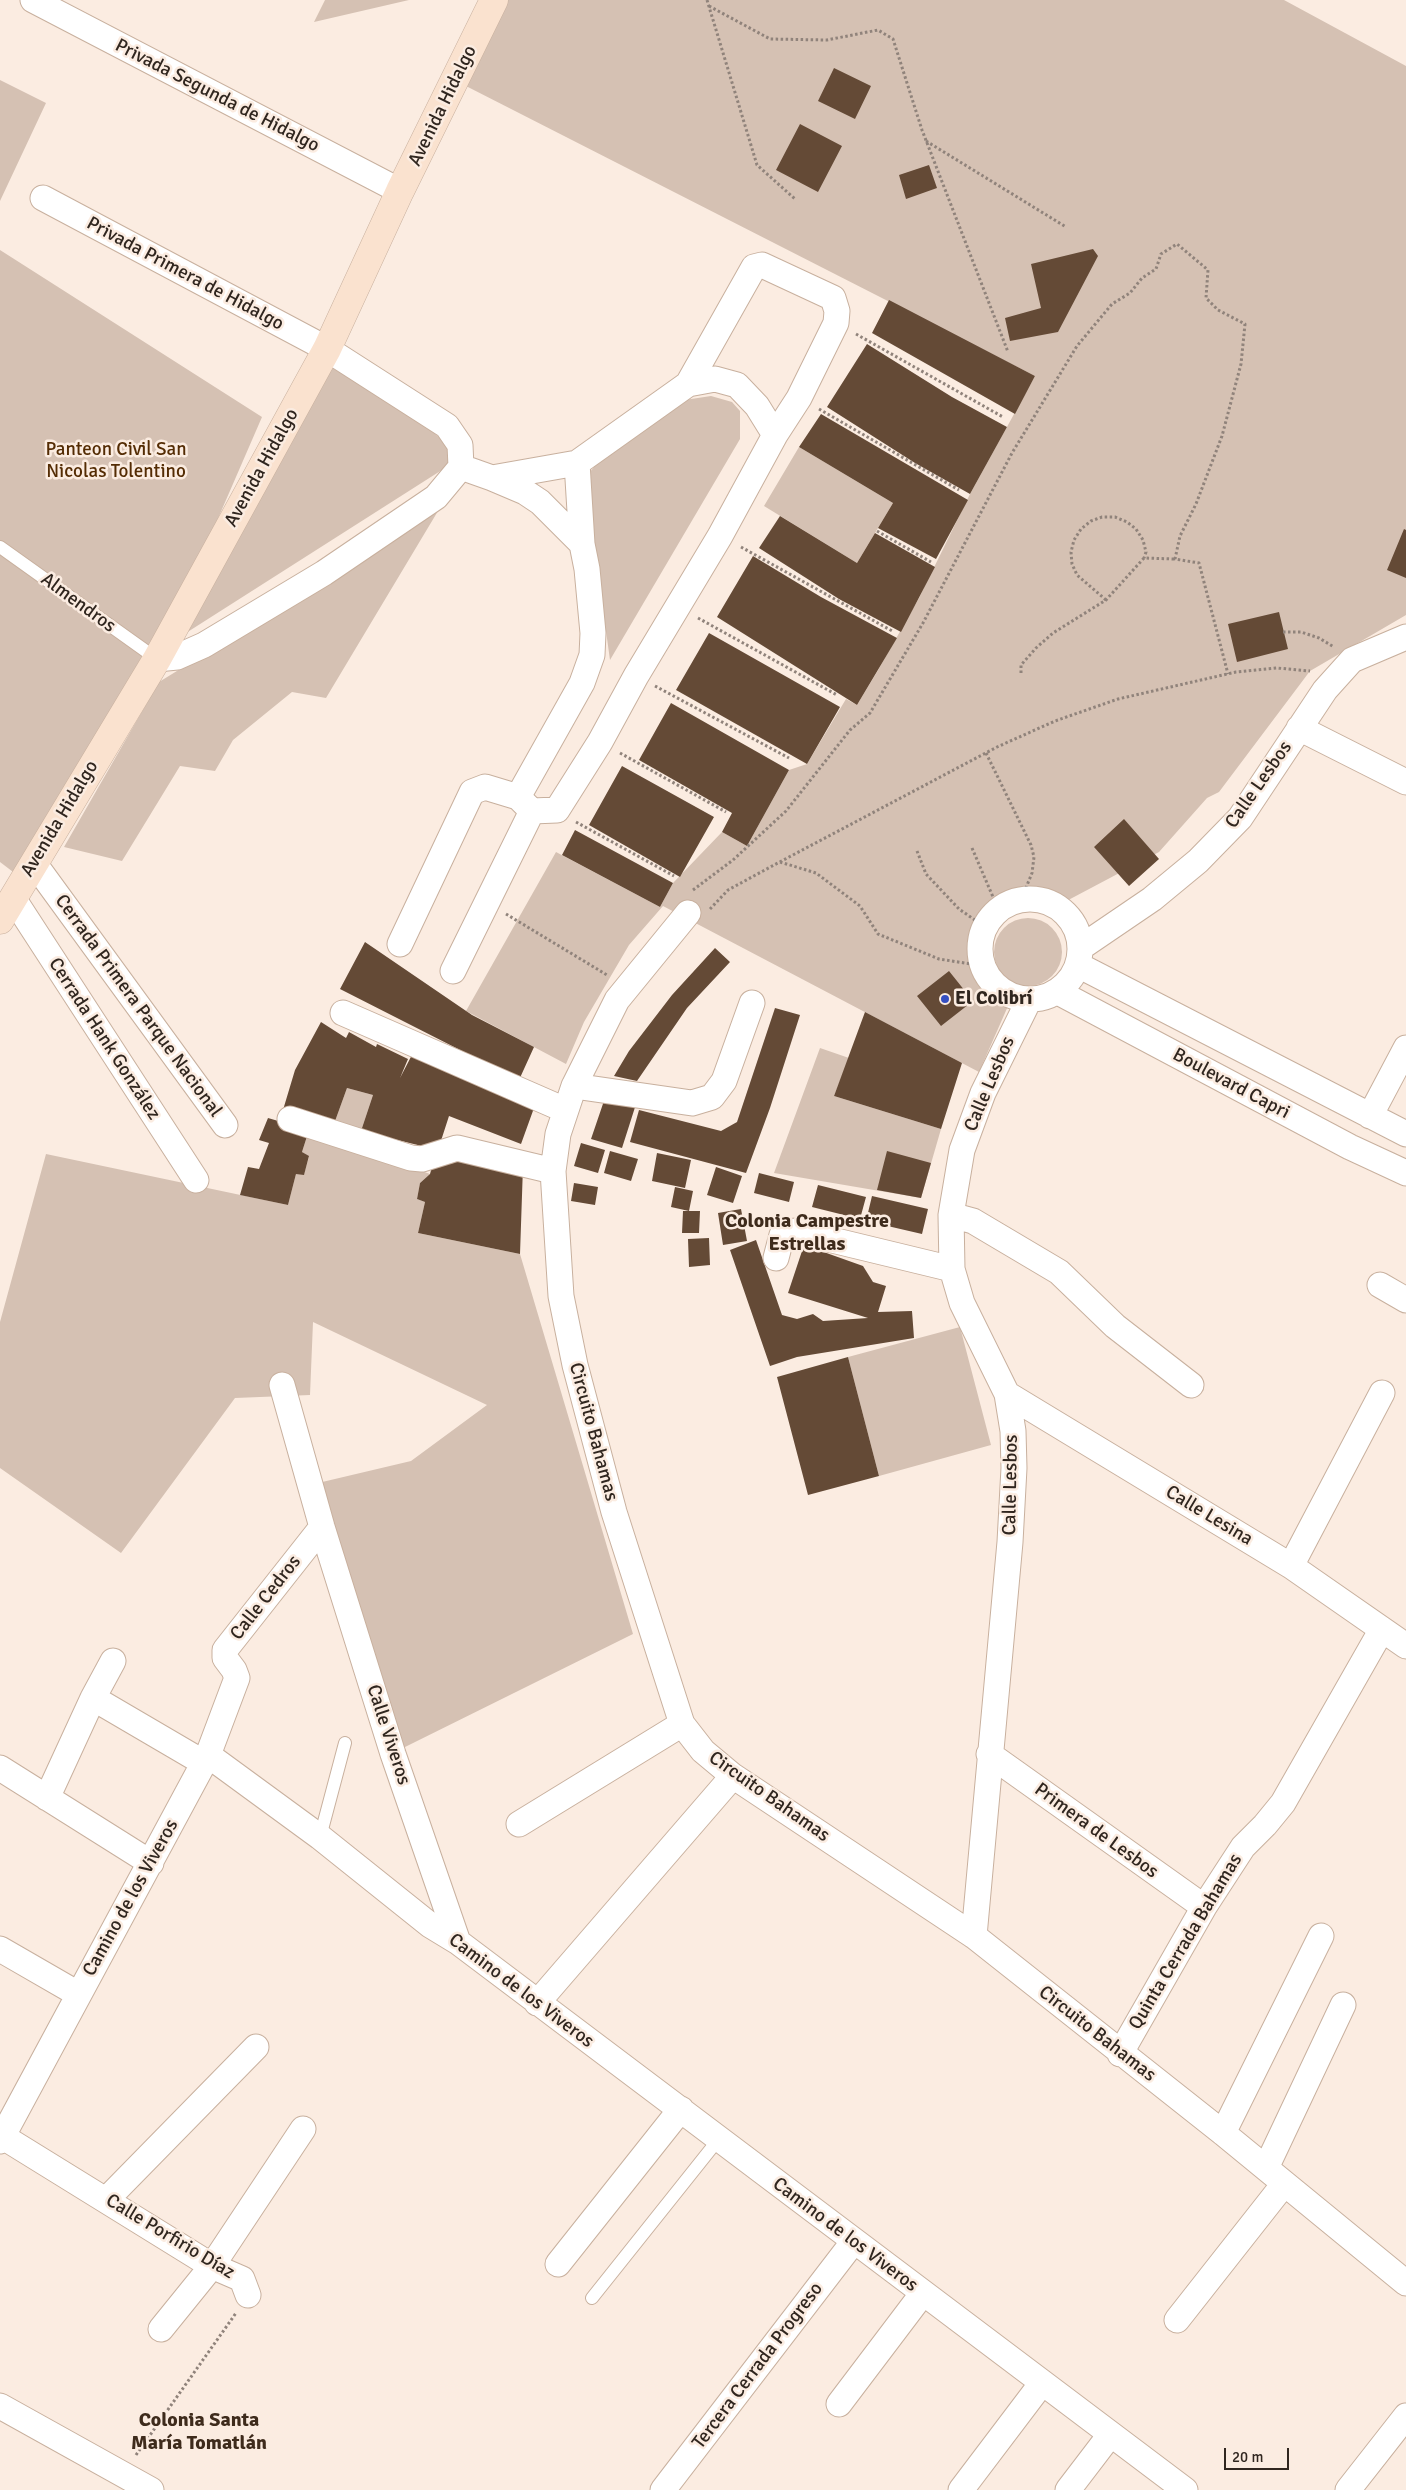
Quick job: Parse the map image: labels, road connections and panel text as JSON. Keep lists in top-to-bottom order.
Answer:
{
  "streets": {
    "street": [
      "Privada Segunda de Hidalgo",
      "Avenida Hidalgo",
      "Privada Primera de Hidalgo",
      "Calle Lesbos",
      "Cerrada Primera Parque Nacional",
      "Cerrada Hank González",
      "Boulevard Capri",
      "Circuito Bahamas",
      "Calle Lesina",
      "Calle Cedros",
      "Calle Viveros",
      "Primera de Lesbos",
      "Camino de los Viveros",
      "Quinta Cerrada Bahamas",
      "Calle Porfirio Díaz",
      "Tercera Cerrada Progreso"
    ],
    "lane": ["Almendros"]
  },
  "crossings": [
    ["Privada Segunda de Hidalgo", "Avenida Hidalgo"],
    ["Avenida Hidalgo", "Privada Primera de Hidalgo"],
    ["Avenida Hidalgo", "Almendros"],
    ["Avenida Hidalgo", "Cerrada Primera Parque Nacional"],
    ["Avenida Hidalgo", "Cerrada Hank González"],
    ["Calle Lesbos", "Boulevard Capri"],
    ["Calle Lesbos", "Circuito Bahamas"],
    ["Calle Lesbos", "Calle Lesina"],
    ["Calle Lesbos", "Primera de Lesbos"],
    ["Circuito Bahamas", "Quinta Cerrada Bahamas"],
    ["Calle Lesina", "Quinta Cerrada Bahamas"],
    ["Calle Cedros", "Calle Viveros"],
    ["Calle Cedros", "Camino de los Viveros"],
    ["Calle Viveros", "Camino de los Viveros"],
    ["Primera de Lesbos", "Quinta Cerrada Bahamas"],
    ["Camino de los Viveros", "Calle Porfirio Díaz"],
    ["Camino de los Viveros", "Tercera Cerrada Progreso"]
  ],
  "districts": ["Colonia Campestre Estrellas", "Colonia Santa María Tomatlán"],
  "parks": ["Panteon Civil San Nicolas Tolentino"],
  "places": ["El Colibrí"],
  "scale_bar": "20 m"
}
